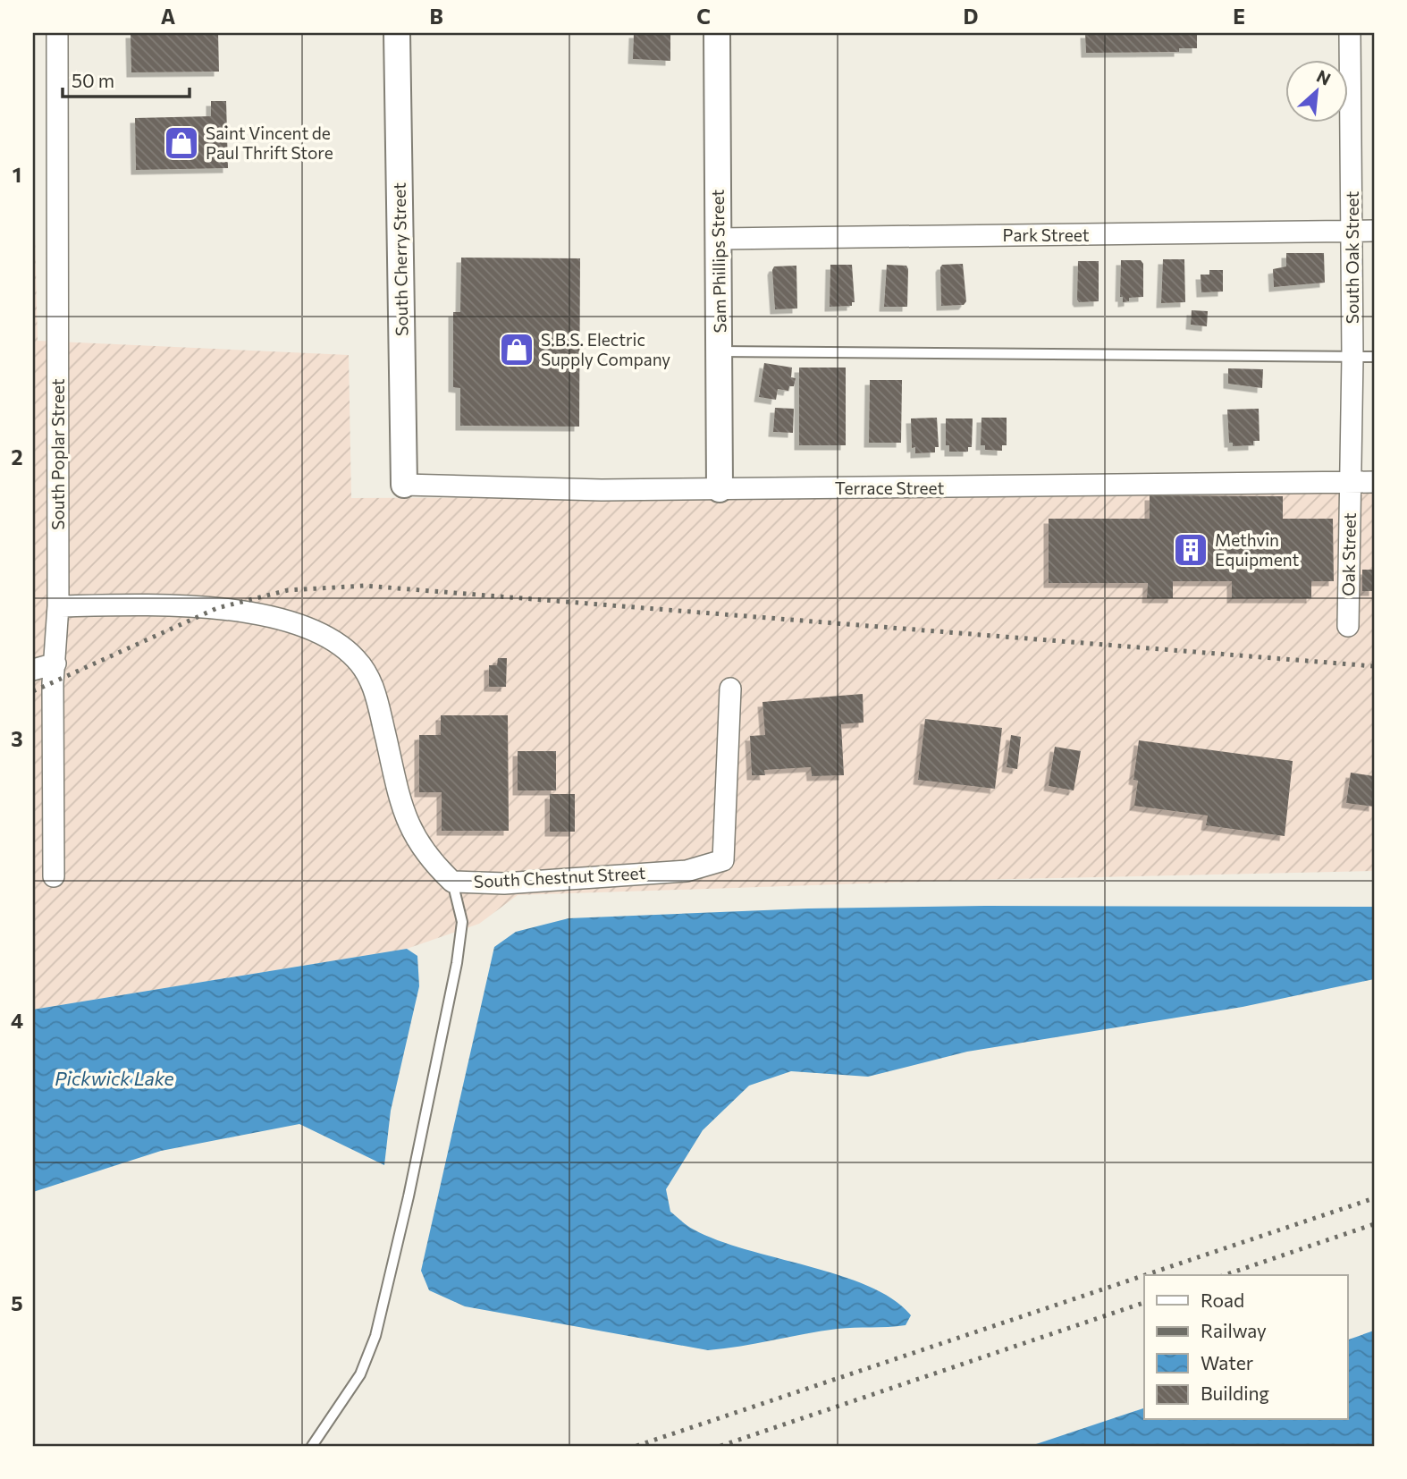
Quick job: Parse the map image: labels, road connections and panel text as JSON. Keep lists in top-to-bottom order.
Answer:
{
  "streets": {
    "street": [
      "Park Street",
      "South Oak Street",
      "South Cherry Street",
      "Sam Phillips Street",
      "South Poplar Street",
      "Terrace Street",
      "Oak Street",
      "South Chestnut Street"
    ]
  },
  "crossings": [
    ["Park Street", "South Oak Street"],
    ["Park Street", "Sam Phillips Street"],
    ["South Oak Street", "Terrace Street"],
    ["South Oak Street", "Oak Street"],
    ["South Cherry Street", "Terrace Street"],
    ["Sam Phillips Street", "Terrace Street"],
    ["South Poplar Street", "South Chestnut Street"],
    ["Terrace Street", "Oak Street"]
  ],
  "water": ["Pickwick Lake"],
  "places": {
    "shop": ["Saint Vincent de Paul Thrift Store", "S.B.S. Electric Supply Company"],
    "building": ["Methvin Equipment"]
  },
  "legend": [
    "Road",
    "Railway",
    "Water",
    "Building"
  ],
  "scale_bar": "50 m",
  "north": "top right",
  "grid": {
    "columns": [
      "A",
      "B",
      "C",
      "D",
      "E"
    ],
    "rows": [
      "1",
      "2",
      "3",
      "4",
      "5"
    ]
  }
}
